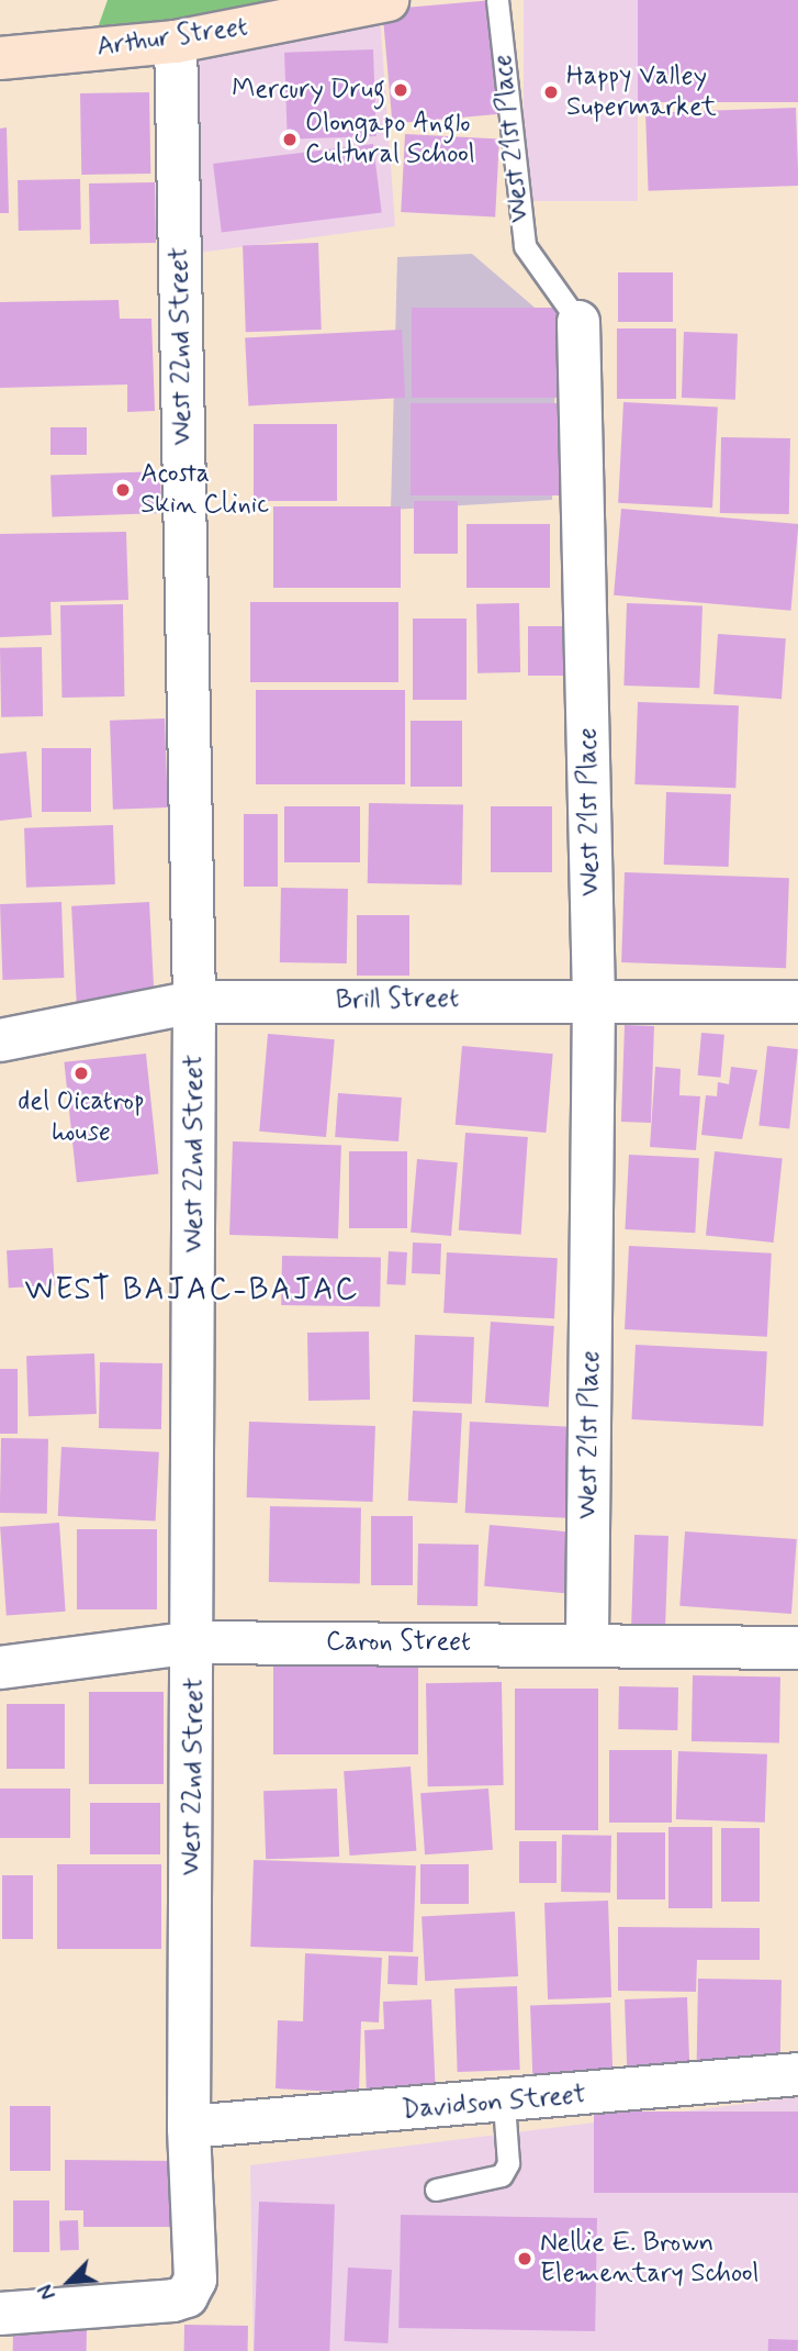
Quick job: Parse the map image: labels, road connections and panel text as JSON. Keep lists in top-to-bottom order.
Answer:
{
  "streets": {
    "street": [
      "Arthur Street",
      "West 21st Place",
      "West 22nd Street",
      "Brill Street",
      "Caron Street",
      "Davidson Street"
    ]
  },
  "crossings": [
    ["Arthur Street", "West 22nd Street"],
    ["West 21st Place", "Brill Street"],
    ["West 21st Place", "Caron Street"],
    ["West 22nd Street", "Brill Street"],
    ["West 22nd Street", "Caron Street"],
    ["West 22nd Street", "Davidson Street"]
  ],
  "districts": ["WEST BAJAC-BAJAC"],
  "places": [
    "Mercury Drug",
    "Happy Valley Supermarket",
    "Olongapo Anglo Cultural School",
    "Acosta Skin Clinic",
    "del Oicatrop house",
    "Nellie E. Brown Elementary School"
  ],
  "north": "bottom left"
}
